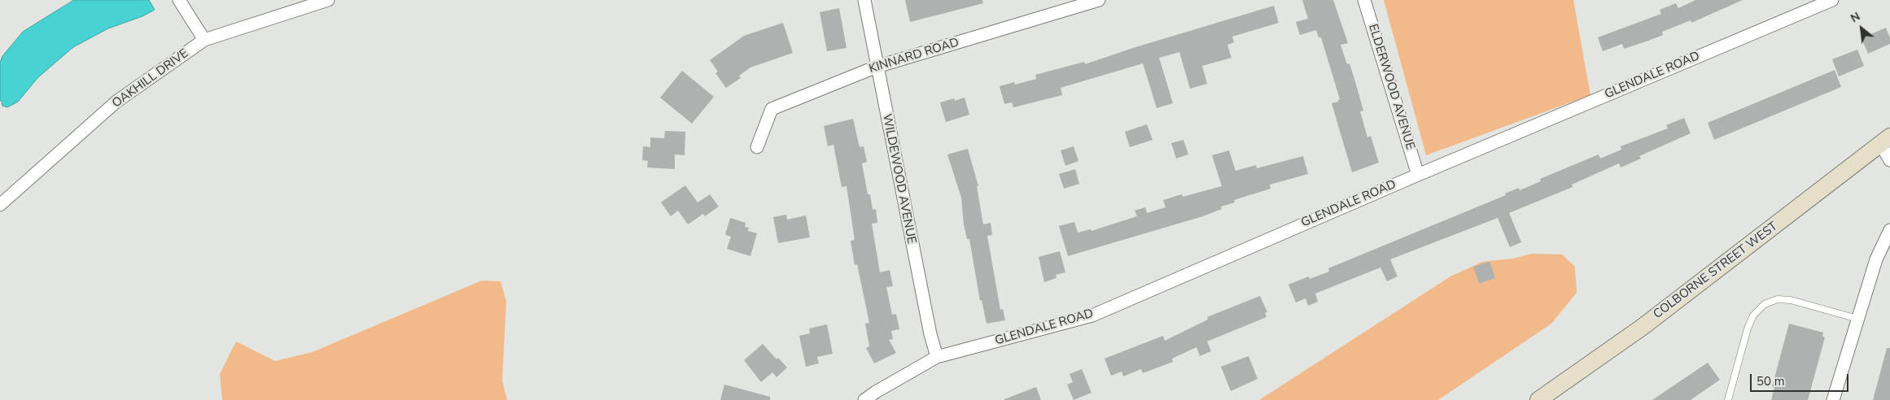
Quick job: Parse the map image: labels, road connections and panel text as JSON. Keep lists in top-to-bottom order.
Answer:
{
  "streets": {
    "main road": ["COLBORNE STREET WEST"],
    "street": [
      "KINNARD ROAD",
      "GLENDALE ROAD",
      "OAKHILL DRIVE",
      "ELDERWOOD AVENUE",
      "WILDEWOOD AVENUE"
    ]
  },
  "crossings": [
    ["KINNARD ROAD", "WILDEWOOD AVENUE"],
    ["GLENDALE ROAD", "ELDERWOOD AVENUE"],
    ["GLENDALE ROAD", "WILDEWOOD AVENUE"]
  ],
  "scale_bar": "50 m",
  "north": "top left"
}
